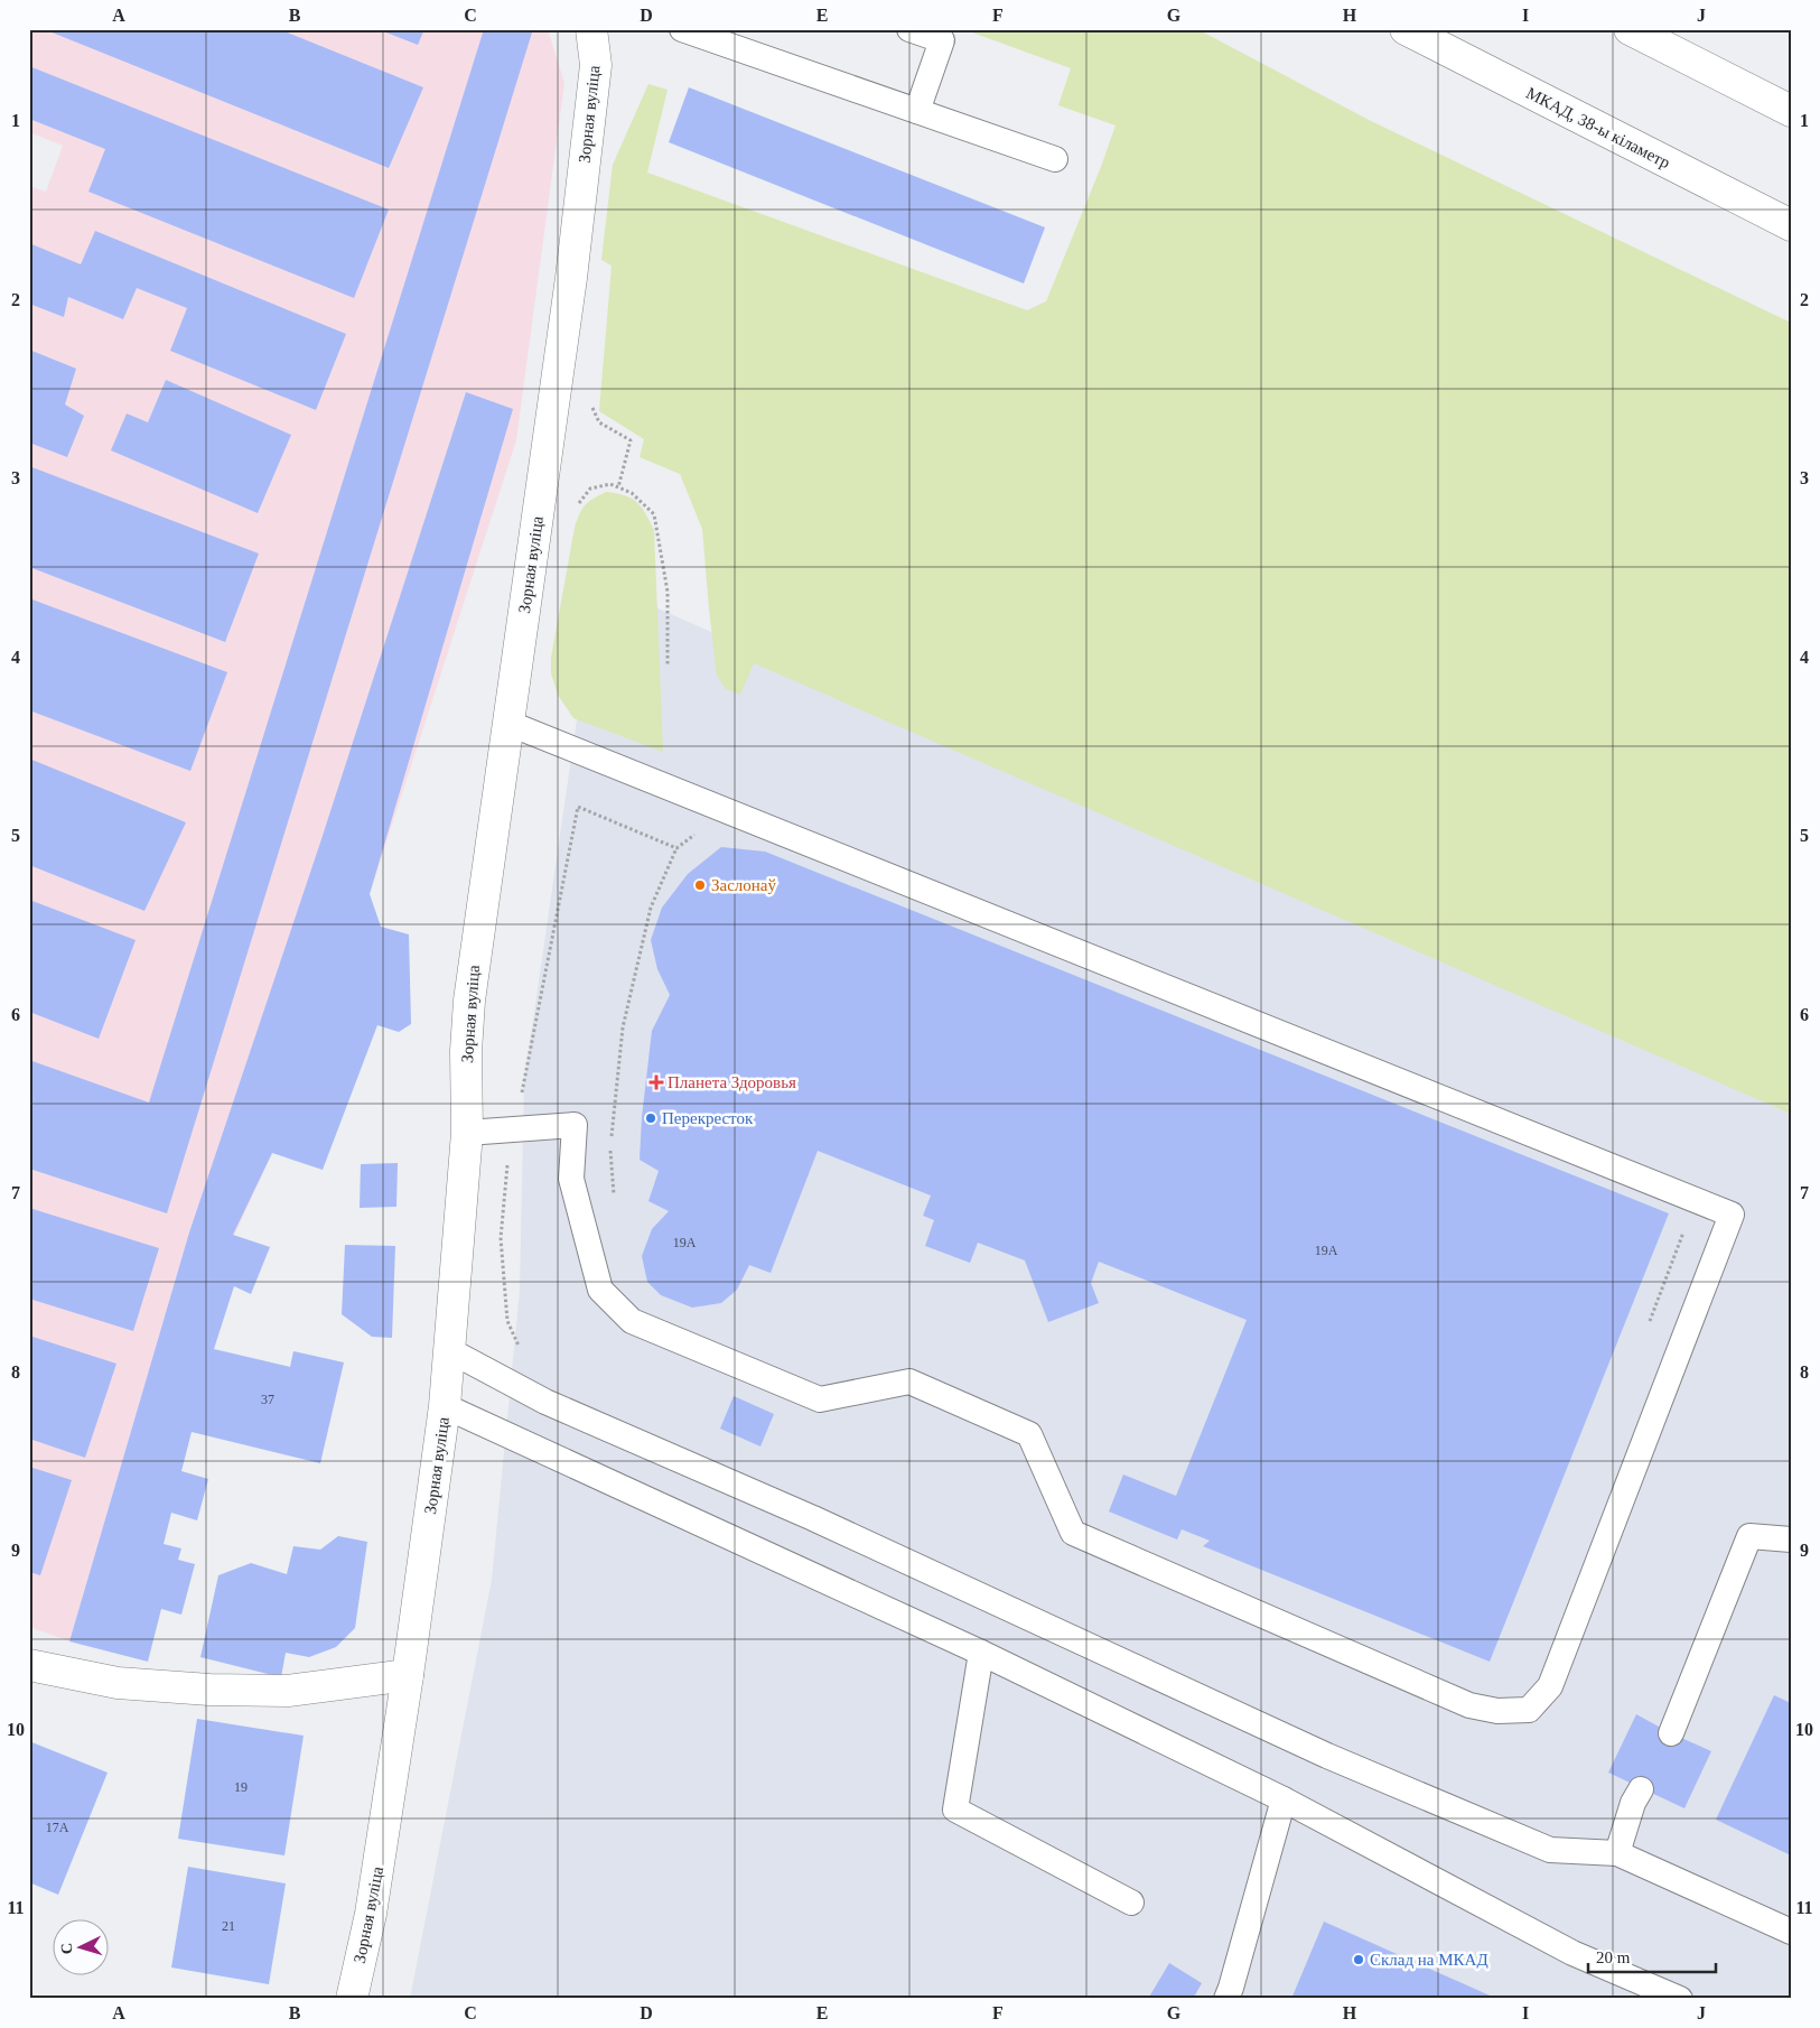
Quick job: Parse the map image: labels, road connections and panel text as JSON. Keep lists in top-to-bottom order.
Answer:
{
  "streets": {
    "main road": ["Зорная вуліца", "МКАД, 38-ы кіламетр"]
  },
  "places": {
    "other": ["Заслонаў", "Перекресток", "Склад на МКАД"],
    "health": ["Планета Здоровья"]
  },
  "house_numbers": [
    "19А",
    "19А",
    "37",
    "19",
    "17А",
    "21"
  ],
  "scale_bar": "20 m",
  "north": "left",
  "grid": {
    "columns": [
      "A",
      "B",
      "C",
      "D",
      "E",
      "F",
      "G",
      "H",
      "I",
      "J"
    ],
    "rows": [
      "1",
      "2",
      "3",
      "4",
      "5",
      "6",
      "7",
      "8",
      "9",
      "10",
      "11"
    ]
  }
}
